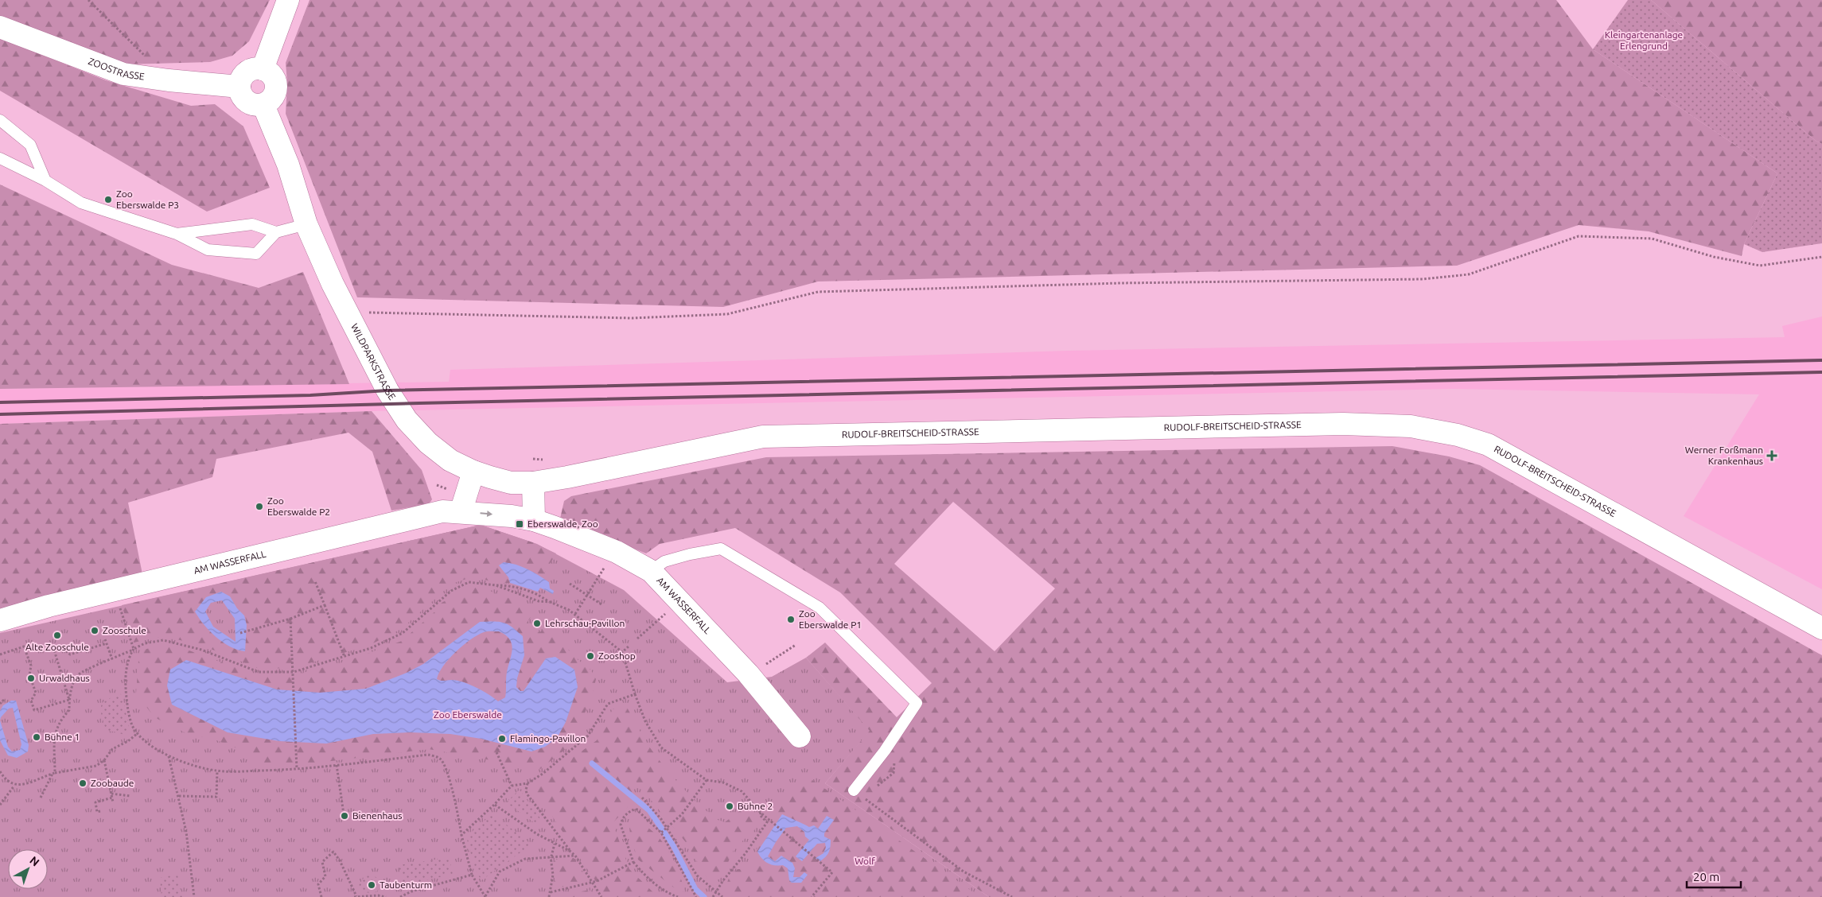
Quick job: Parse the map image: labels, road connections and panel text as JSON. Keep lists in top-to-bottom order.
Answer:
{
  "streets": {
    "street": [
      "ZOOSTRASSE",
      "WILDPARKSTRASSE",
      "RUDOLF-BREITSCHEID-STRASSE",
      "AM WASSERFALL"
    ]
  },
  "crossings": [
    ["ZOOSTRASSE", "WILDPARKSTRASSE"],
    ["WILDPARKSTRASSE", "RUDOLF-BREITSCHEID-STRASSE"]
  ],
  "parks": ["Kleingartenanlage Erlengrund", "Zoo Eberswalde", "Wolf"],
  "places": {
    "other": [
      "Zoo Eberswalde P3",
      "Zoo Eberswalde P2",
      "Zoo Eberswalde P1",
      "Lehrschau-Pavillon",
      "Zooschule",
      "Alte Zooschule",
      "Zooshop",
      "Urwaldhaus",
      "Bühne 1",
      "Flamingo-Pavillon",
      "Zoobaude",
      "Bühne 2",
      "Bienenhaus",
      "Taubenturm"
    ],
    "health": ["Werner Forßmann Krankenhaus"],
    "transit": ["Eberswalde, Zoo"]
  },
  "scale_bar": "20 m",
  "north": "top right"
}
